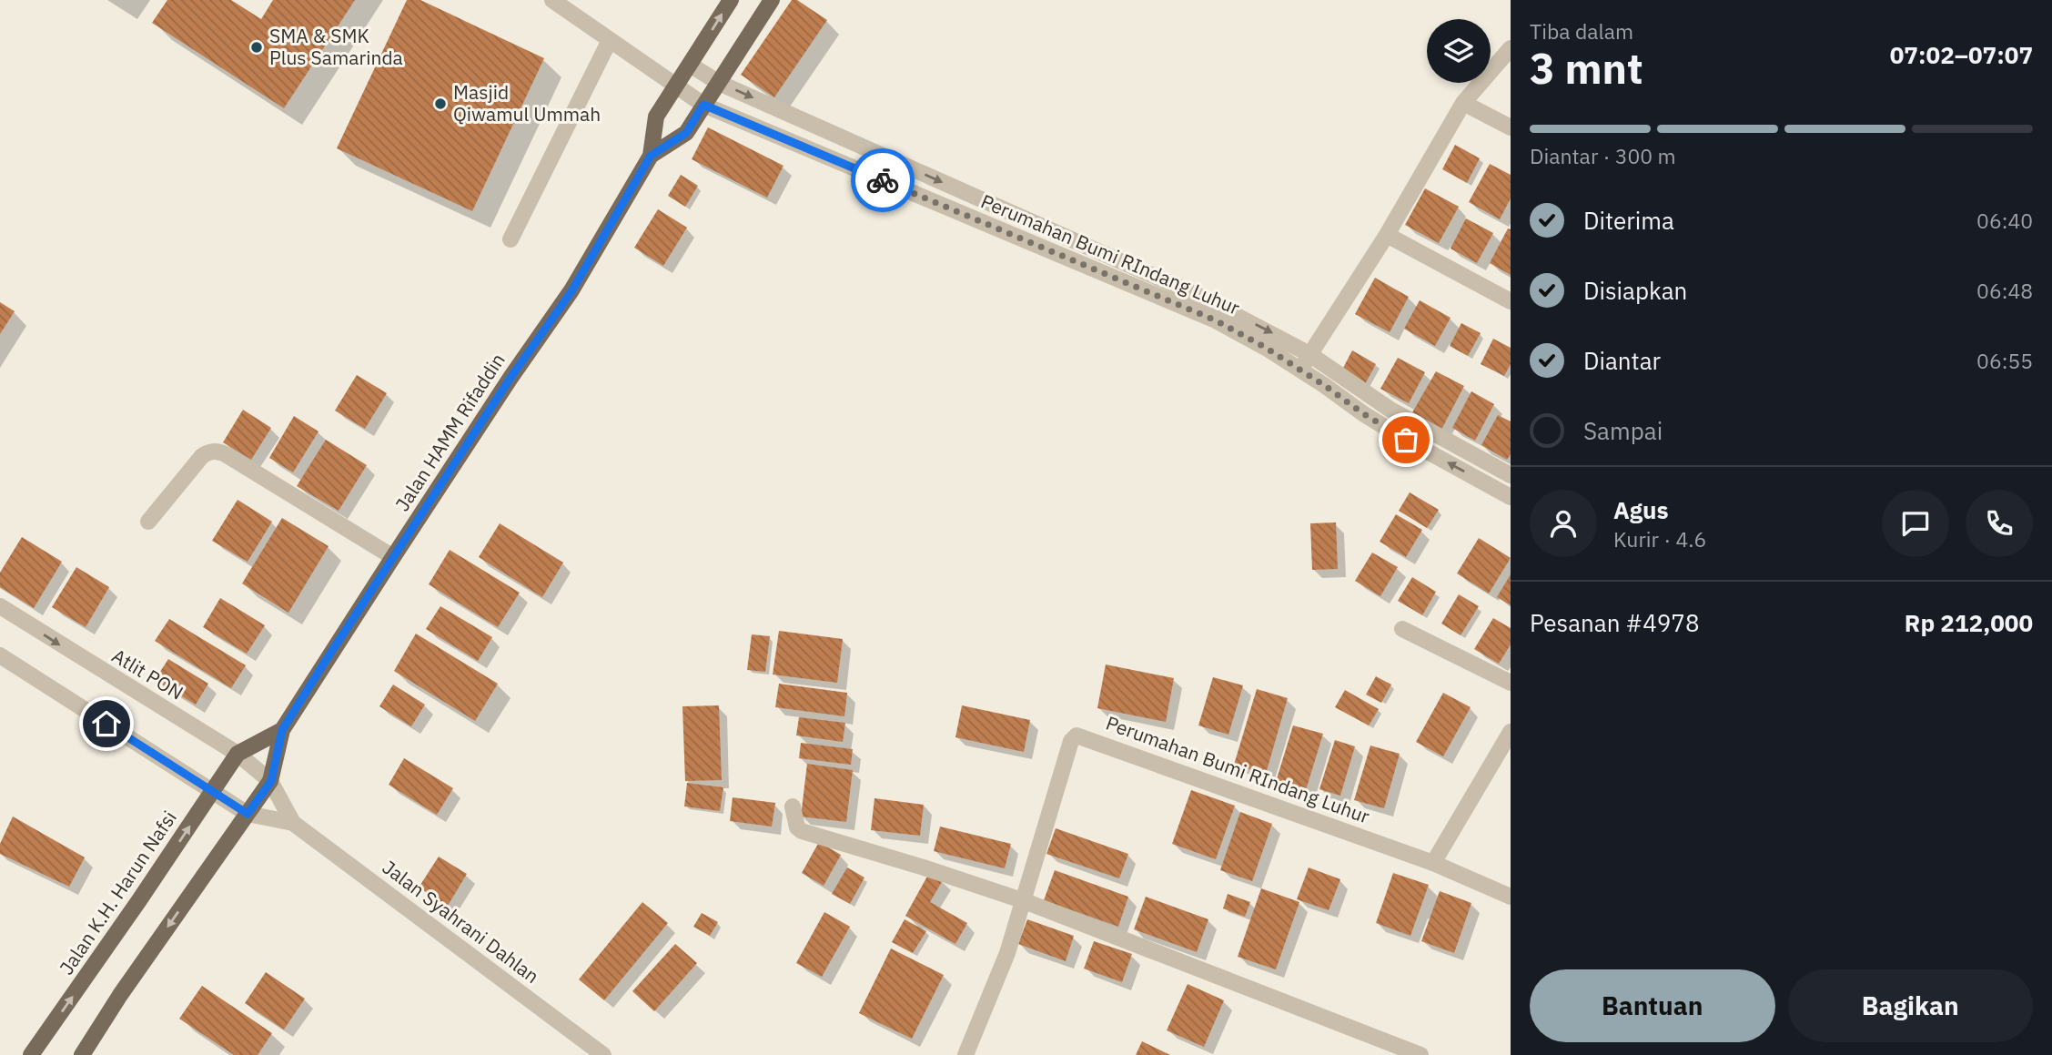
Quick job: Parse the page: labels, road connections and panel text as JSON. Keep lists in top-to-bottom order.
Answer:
{
  "streets": {
    "main road": ["Jalan HAMM Rifaddin", "Jalan K.H. Harun Nafsi"],
    "street": ["Perumahan Bumi RIndang Luhur", "Atlit PON", "Jalan Syahrani Dahlan"]
  },
  "crossings": [
    ["Perumahan Bumi RIndang Luhur", "Jalan HAMM Rifaddin"],
    ["Jalan HAMM Rifaddin", "Atlit PON"],
    ["Jalan HAMM Rifaddin", "Jalan K.H. Harun Nafsi"],
    ["Jalan HAMM Rifaddin", "Jalan Syahrani Dahlan"],
    ["Atlit PON", "Jalan K.H. Harun Nafsi"],
    ["Atlit PON", "Jalan Syahrani Dahlan"]
  ],
  "places": ["SMA & SMK Plus Samarinda", "Masjid Qiwamul Ummah"],
  "page": {
    "heading": ["3 mnt", "Tiba dalam", "07:02–07:07"],
    "panel": [
      "Agus",
      "Kurir · 4.6",
      "Pesanan #4978",
      "Rp 212,000"
    ],
    "bar": "Diantar · 300 m",
    "list": [
      ["Diterima", "06:40"],
      ["Disiapkan", "06:48"],
      ["Diantar", "06:55"],
      "Sampai"
    ],
    "buttons": ["Bantuan", "Bagikan"]
  }
}
